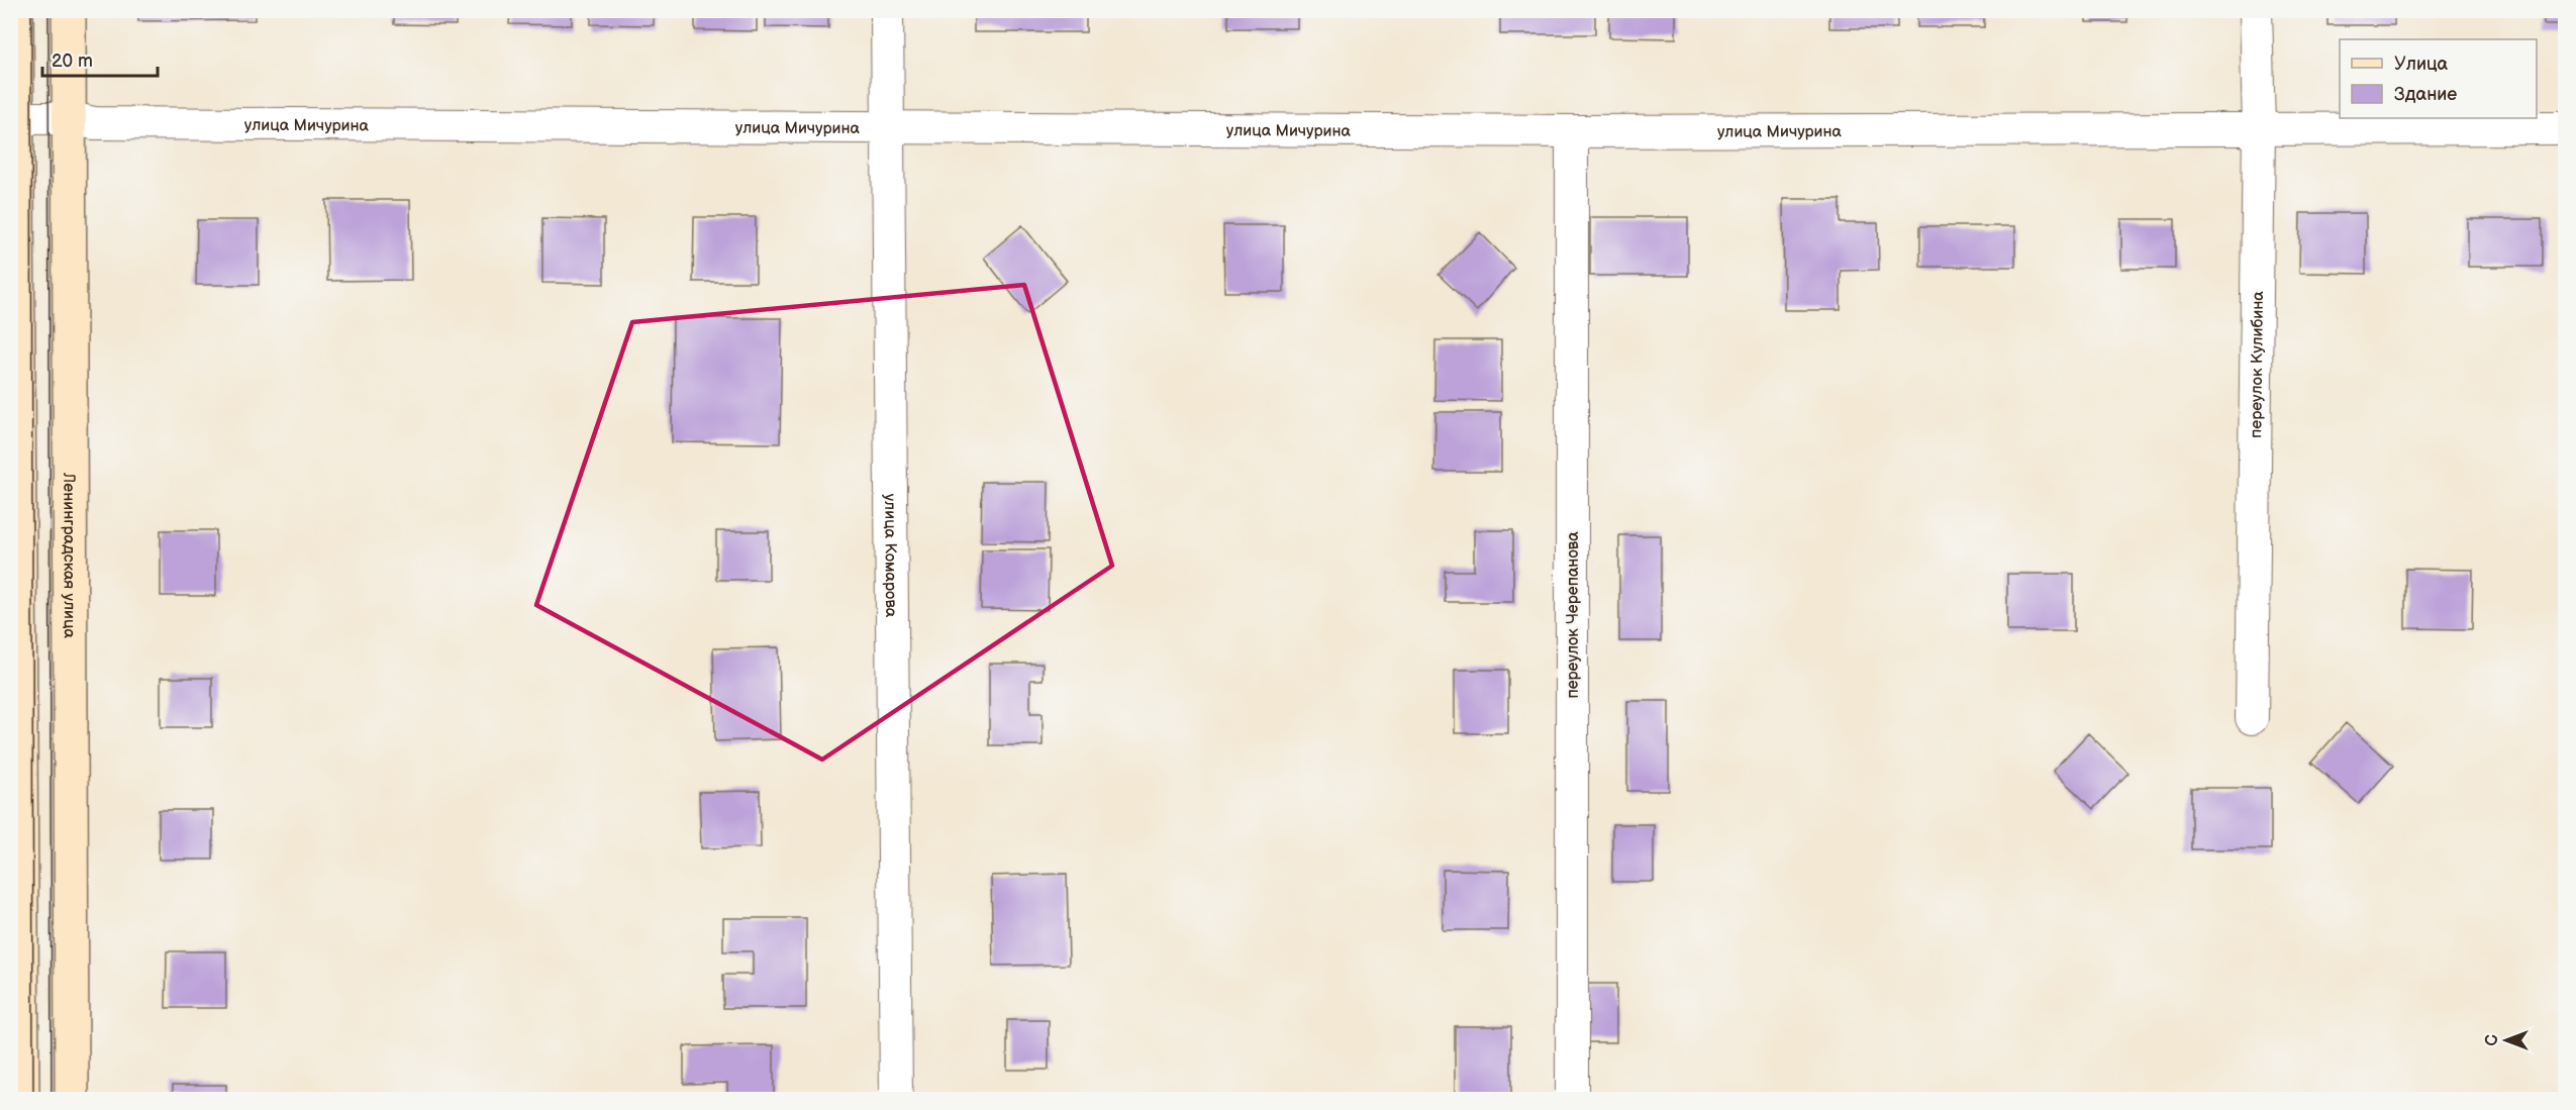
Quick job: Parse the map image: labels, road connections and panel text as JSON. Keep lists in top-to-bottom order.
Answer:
{
  "streets": {
    "main road": ["Ленинградская улица"],
    "street": [
      "улица Мичурина",
      "переулок Кулибина",
      "улица Комарова",
      "переулок Черепанова"
    ]
  },
  "crossings": [
    ["улица Мичурина", "переулок Кулибина"],
    ["улица Мичурина", "Ленинградская улица"],
    ["улица Мичурина", "улица Комарова"],
    ["улица Мичурина", "переулок Черепанова"]
  ],
  "legend": ["Улица", "Здание"],
  "scale_bar": "20 m",
  "north": "left"
}
